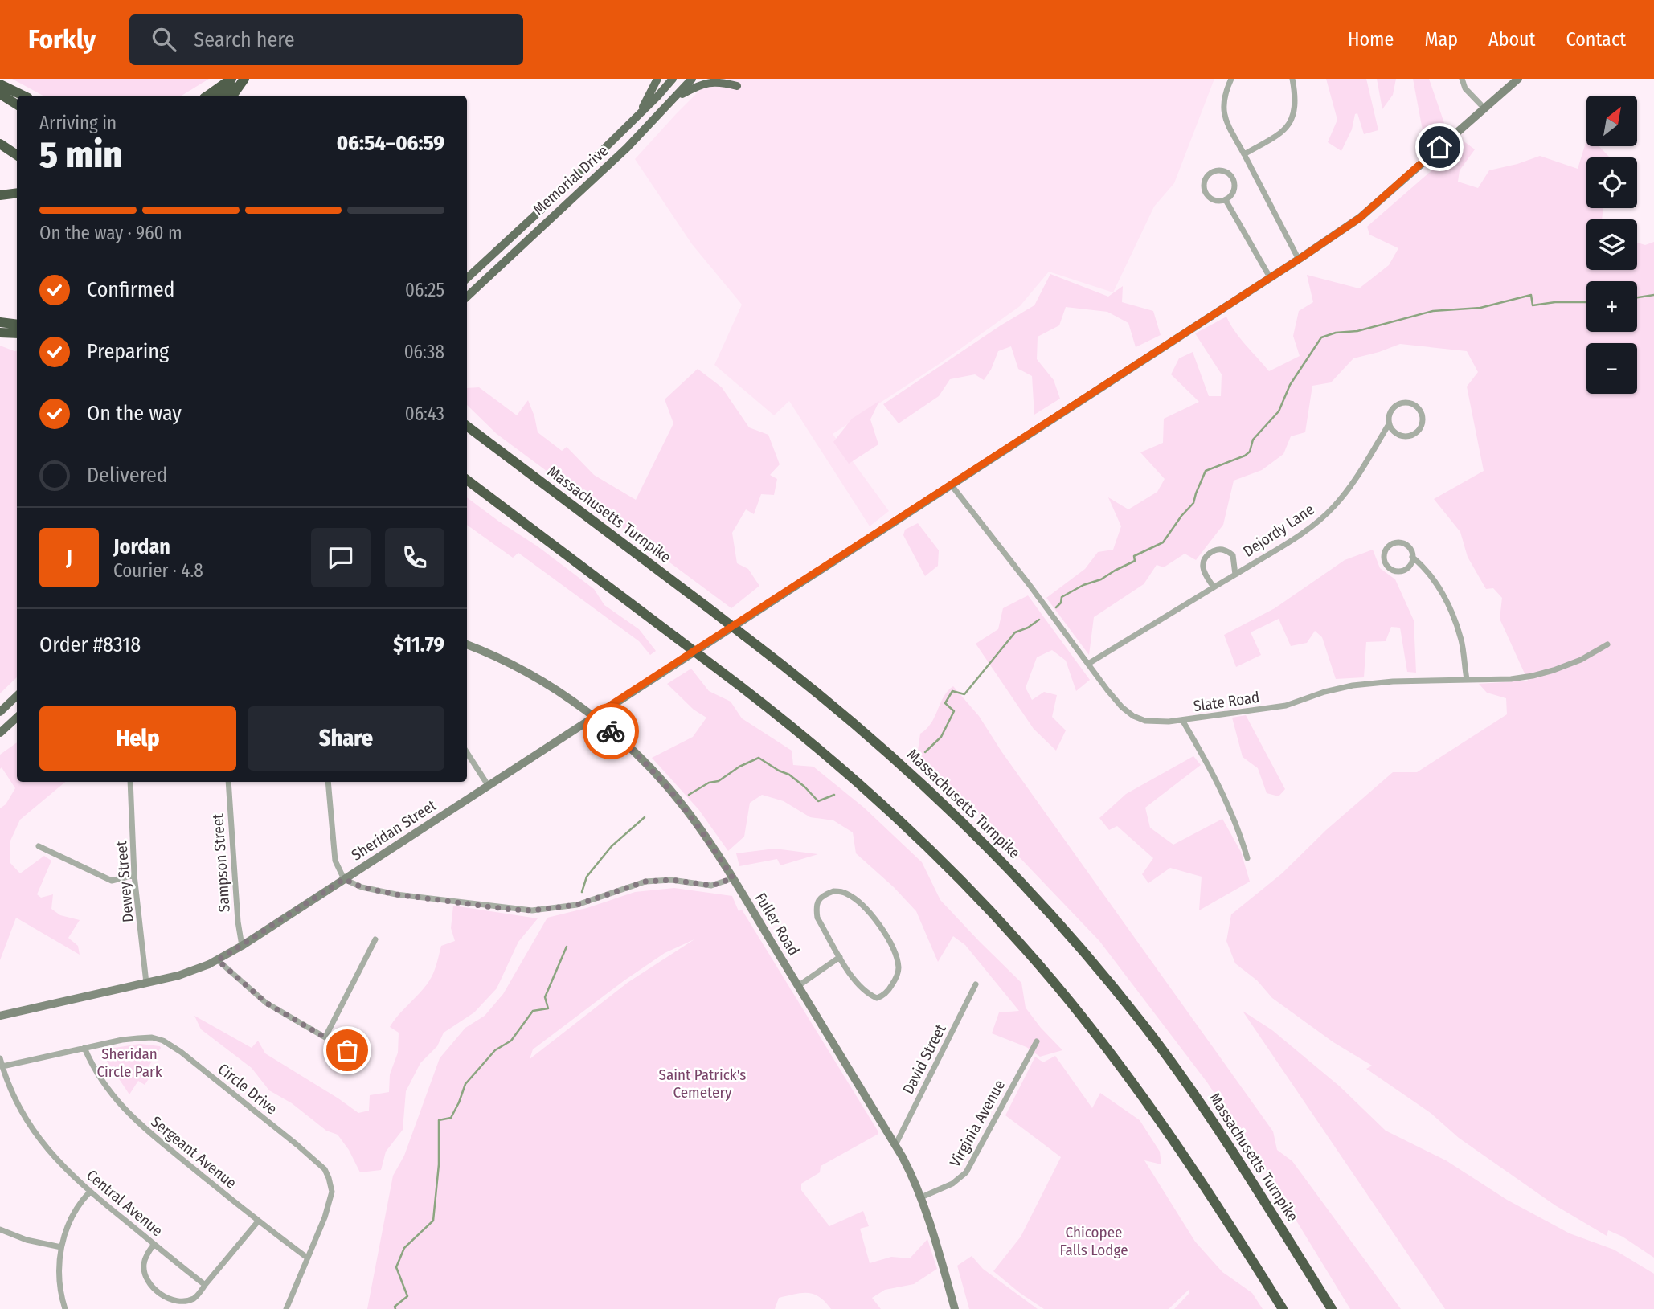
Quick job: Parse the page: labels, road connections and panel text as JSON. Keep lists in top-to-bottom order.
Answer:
{
  "streets": {
    "highway": ["Massachusetts Turnpike"],
    "main road": ["Memorial Drive"],
    "street": [
      "Dejordy Lane",
      "Slate Road",
      "Sheridan Street",
      "Sampson Street",
      "Dewey Street",
      "Fuller Road",
      "David Street",
      "Circle Drive",
      "Virginia Avenue",
      "Sergeant Avenue",
      "Central Avenue"
    ]
  },
  "crossings": [
    ["Slate Road", "Sheridan Street"],
    ["Sheridan Street", "Sampson Street"],
    ["Sheridan Street", "Dewey Street"],
    ["Sheridan Street", "Fuller Road"],
    ["Fuller Road", "David Street"],
    ["Fuller Road", "Virginia Avenue"],
    ["Circle Drive", "Sergeant Avenue"],
    ["Circle Drive", "Central Avenue"]
  ],
  "parks": ["Sheridan Circle Park", "Saint Patrick's Cemetery", "Chicopee Falls Lodge"],
  "north": "top right",
  "page": {
    "header": "Forkly",
    "search": "Search here",
    "nav": [
      "Home",
      "Map",
      "About",
      "Contact"
    ],
    "map_buttons": ["+", "−"],
    "heading": ["5 min", "Arriving in", "06:54–06:59"],
    "panel": [
      "Jordan",
      "Courier · 4.8",
      "Order #8318",
      "$11.79"
    ],
    "bar": "On the way · 960 m",
    "list": [
      ["Confirmed", "06:25"],
      ["Preparing", "06:38"],
      ["On the way", "06:43"],
      "Delivered"
    ],
    "round": "J",
    "buttons": ["Help", "Share"]
  }
}
